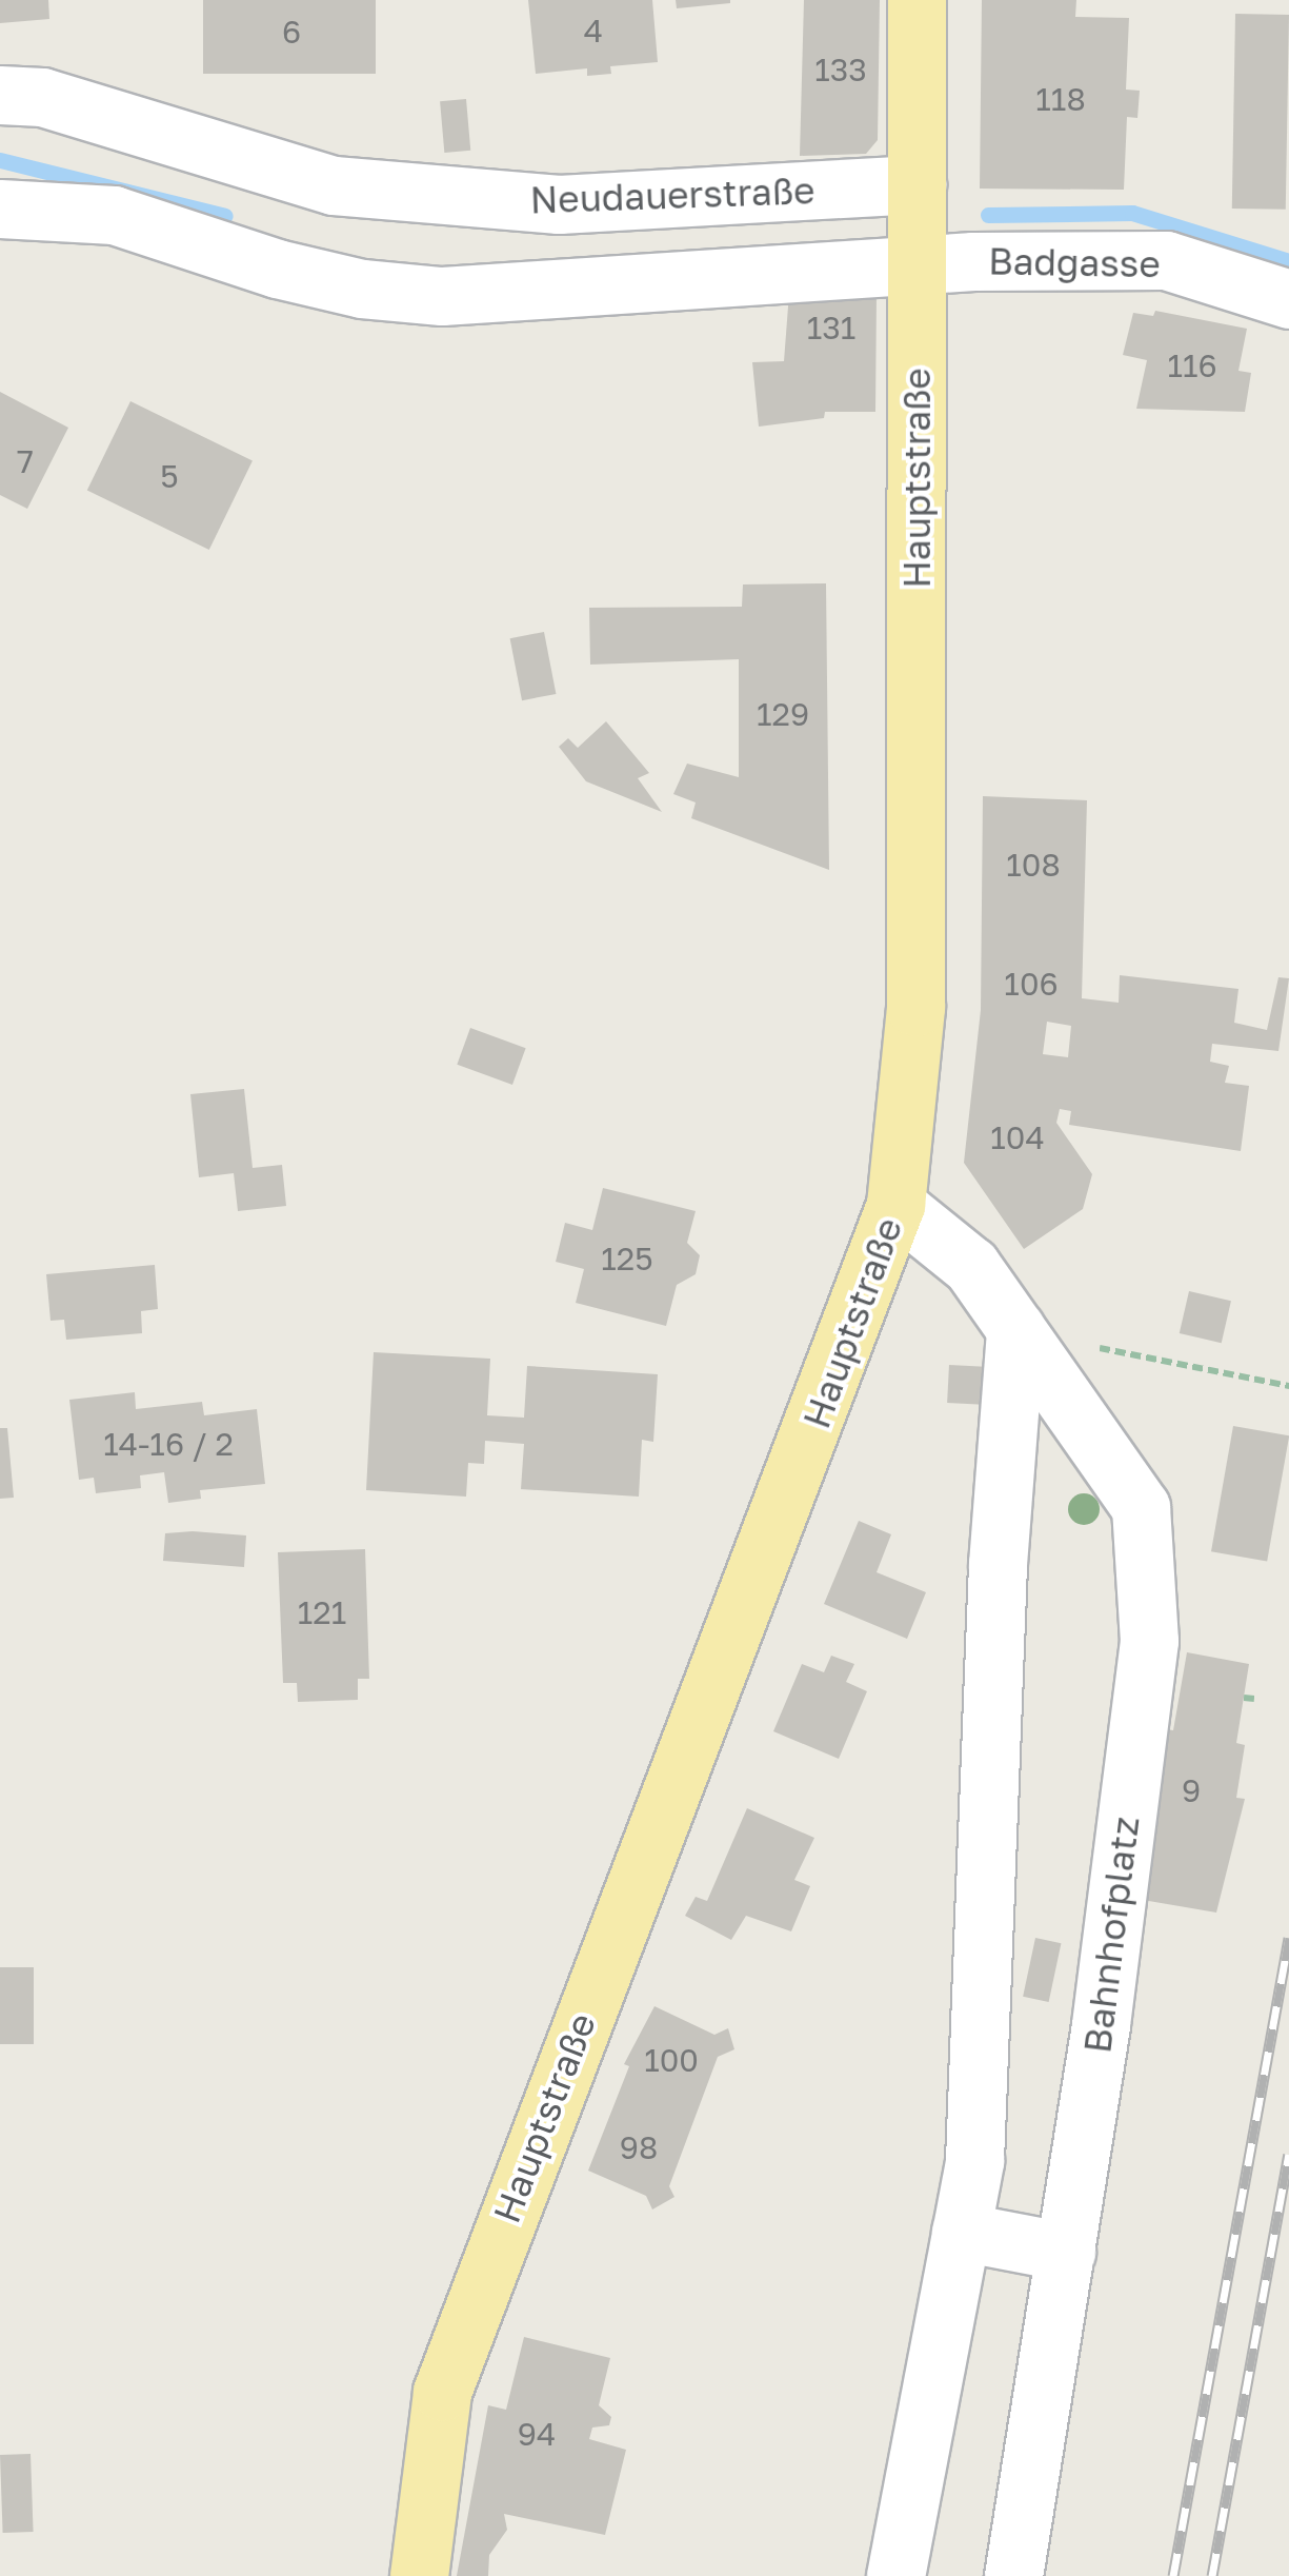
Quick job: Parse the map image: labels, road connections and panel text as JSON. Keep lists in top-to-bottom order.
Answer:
{
  "streets": {
    "main road": ["Hauptstraße"],
    "street": ["Neudauerstraße", "Badgasse", "Bahnhofplatz"]
  },
  "crossings": [
    ["Neudauerstraße", "Hauptstraße"],
    ["Badgasse", "Hauptstraße"],
    ["Hauptstraße", "Bahnhofplatz"]
  ],
  "house_numbers": [
    "4",
    "6",
    "133",
    "118",
    "131",
    "116",
    "7",
    "5",
    "129",
    "108",
    "106",
    "104",
    "125",
    "14-16 / 2",
    "121",
    "9",
    "100",
    "98",
    "94"
  ]
}
